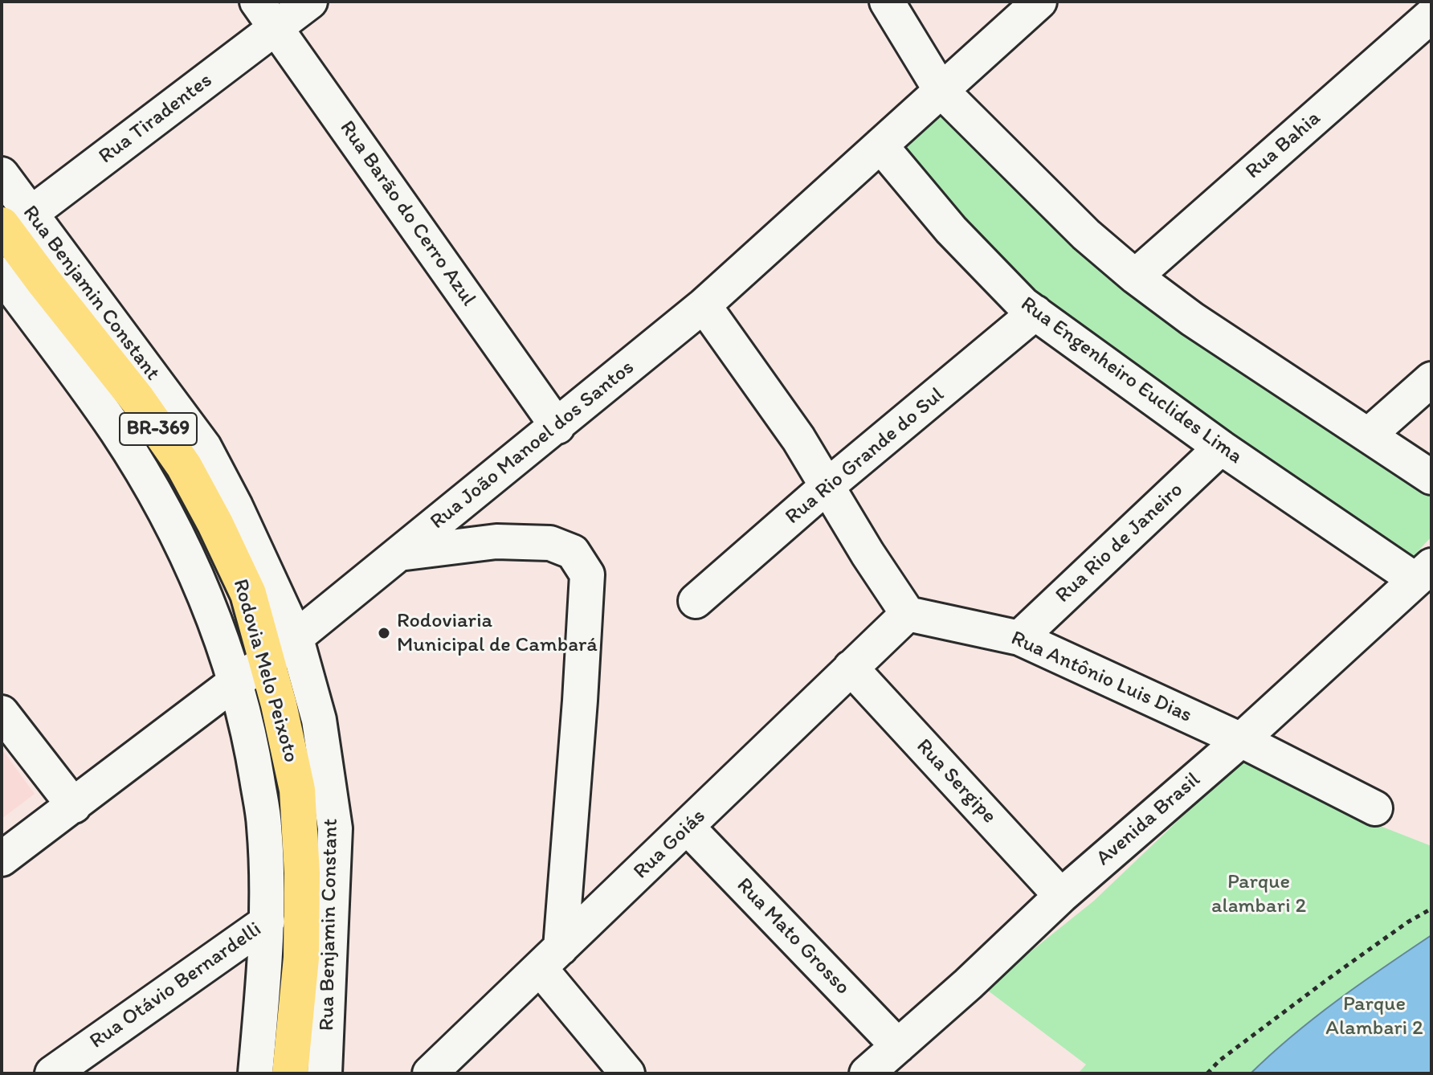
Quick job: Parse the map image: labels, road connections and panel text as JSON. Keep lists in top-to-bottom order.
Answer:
{
  "streets": {
    "highway": ["BR-369", "Rodovia Melo Peixoto"],
    "street": [
      "Rua Tiradentes",
      "Rua Bahia",
      "Rua Barão do Cerro Azul",
      "Rua Benjamin Constant",
      "Rua Engenheiro Euclides Lima",
      "Rua João Manoel dos Santos",
      "Rua Rio Grande do Sul",
      "Rua Rio de Janeiro",
      "Rua Antônio Luis Dias",
      "Rua Sergipe",
      "Avenida Brasil",
      "Rua Goiás",
      "Rua Mato Grosso",
      "Rua Otávio Bernardelli"
    ]
  },
  "crossings": [
    ["Rua Tiradentes", "Rua Barão do Cerro Azul"],
    ["Rua Tiradentes", "Rua Benjamin Constant"],
    ["Rua Tiradentes", "Rodovia Melo Peixoto"],
    ["Rua Barão do Cerro Azul", "Rua João Manoel dos Santos"],
    ["Rua Benjamin Constant", "Rua João Manoel dos Santos"],
    ["Rua Benjamin Constant", "Rodovia Melo Peixoto"],
    ["Rua Engenheiro Euclides Lima", "Rua João Manoel dos Santos"],
    ["Rua Engenheiro Euclides Lima", "Rua Rio Grande do Sul"],
    ["Rua Engenheiro Euclides Lima", "Rua Rio de Janeiro"],
    ["Rua Engenheiro Euclides Lima", "Avenida Brasil"],
    ["Rua João Manoel dos Santos", "Rodovia Melo Peixoto"],
    ["Rua Rio de Janeiro", "Rua Antônio Luis Dias"],
    ["Rua Antônio Luis Dias", "Avenida Brasil"],
    ["Rua Antônio Luis Dias", "Rua Goiás"],
    ["Rua Sergipe", "Avenida Brasil"],
    ["Rua Sergipe", "Rua Goiás"],
    ["Avenida Brasil", "Rua Mato Grosso"],
    ["Rua Goiás", "Rua Mato Grosso"]
  ],
  "parks": ["Parque alambari 2", "Parque Alambari 2"],
  "places": ["Rodoviaria Municipal de Cambará"]
}
